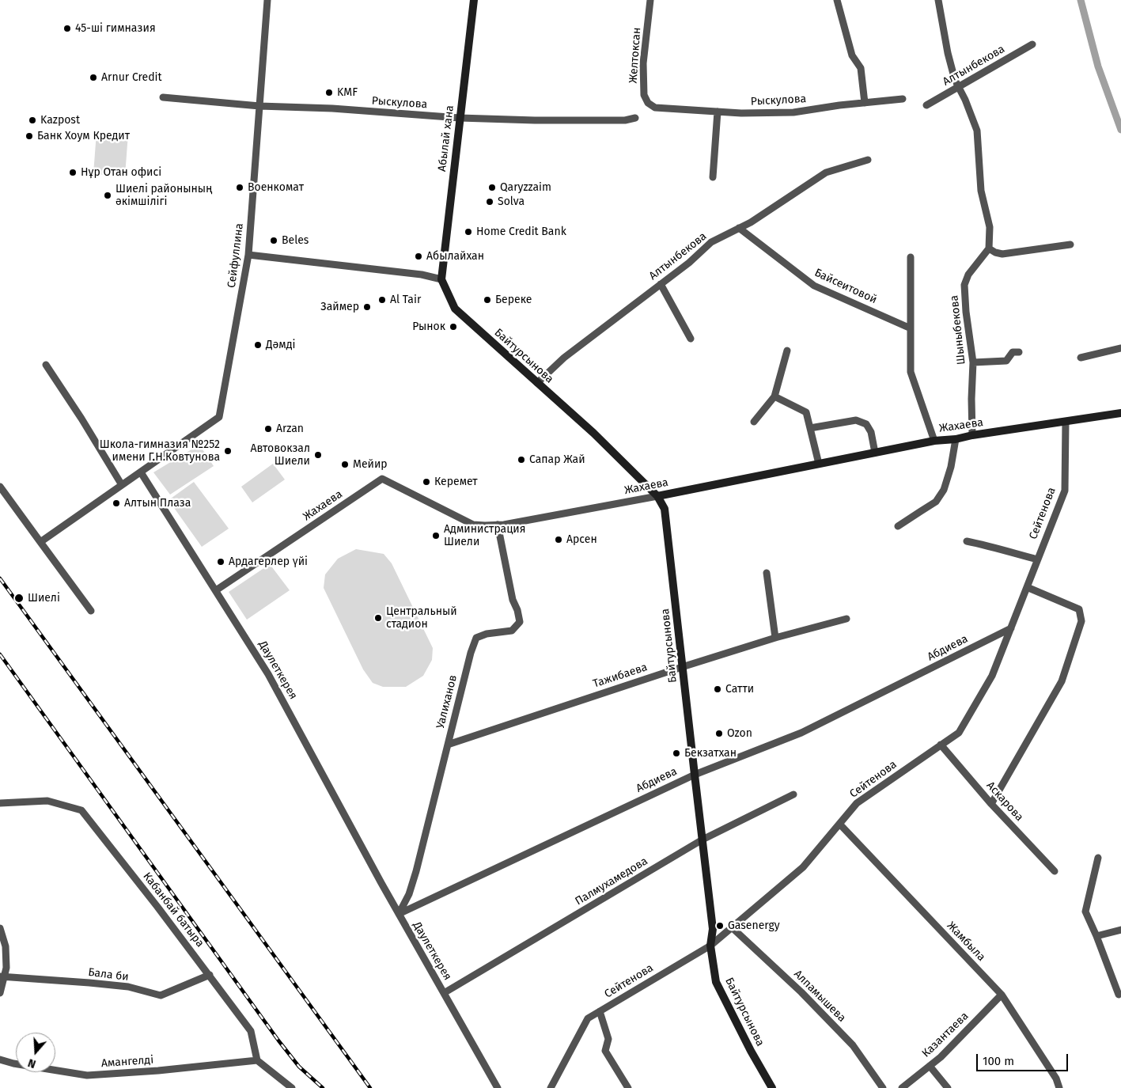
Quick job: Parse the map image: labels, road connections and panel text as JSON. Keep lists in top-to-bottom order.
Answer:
{
  "streets": {
    "main road": ["Абылай хана", "Байтурсынова", "Жахаева"],
    "street": [
      "Желтоксан",
      "Алтынбекова",
      "Рыскулова",
      "Сейфуллина",
      "Байсеитовой",
      "Шыныбекова",
      "Сейтенова",
      "Абдиева",
      "Даулеткерея",
      "Тажибаева",
      "Уалиханов",
      "Аскарова",
      "Палмухамедова",
      "Кабанбай батыра",
      "Жамбыла",
      "Бала би",
      "Алпамышева",
      "Казантаева",
      "Амангелді"
    ]
  },
  "crossings": [
    ["Желтоксан", "Рыскулова"],
    ["Алтынбекова", "Байсеитовой"],
    ["Алтынбекова", "Байтурсынова"],
    ["Рыскулова", "Абылай хана"],
    ["Рыскулова", "Сейфуллина"],
    ["Абылай хана", "Байтурсынова"],
    ["Сейфуллина", "Даулеткерея"],
    ["Шыныбекова", "Жахаева"],
    ["Байтурсынова", "Жахаева"],
    ["Байтурсынова", "Сейтенова"],
    ["Байтурсынова", "Абдиева"],
    ["Байтурсынова", "Тажибаева"],
    ["Байтурсынова", "Палмухамедова"],
    ["Жахаева", "Сейтенова"],
    ["Жахаева", "Даулеткерея"],
    ["Жахаева", "Уалиханов"],
    ["Сейтенова", "Абдиева"],
    ["Сейтенова", "Аскарова"],
    ["Сейтенова", "Жамбыла"],
    ["Сейтенова", "Алпамышева"],
    ["Абдиева", "Даулеткерея"],
    ["Абдиева", "Уалиханов"],
    ["Даулеткерея", "Уалиханов"],
    ["Даулеткерея", "Палмухамедова"],
    ["Тажибаева", "Уалиханов"],
    ["Кабанбай батыра", "Бала би"],
    ["Кабанбай батыра", "Амангелді"],
    ["Жамбыла", "Казантаева"]
  ],
  "places": [
    "45-ші гимназия",
    "Arnur Credit",
    "KMF",
    "Kazpost",
    "Банк Хоум Кредит",
    "Нұр Отан офисі",
    "Военкомат",
    "Qaryzzaim",
    "Шиелі районының әкімшілігі",
    "Solva",
    "Home Credit Bank",
    "Beles",
    "Абылайхан",
    "Al Tair",
    "Береке",
    "Займер",
    "Рынок",
    "Дәмді",
    "Arzan",
    "Школа-гимназия №252 имени Г.Н.Ковтунова",
    "Автовокзал Шиели",
    "Сапар Жай",
    "Мейир",
    "Керемет",
    "Алтын Плаза",
    "Администрация Шиели",
    "Арсен",
    "Ардагерлер үйі",
    "Шиелі",
    "Центральный стадион",
    "Сатти",
    "Ozon",
    "Бекзатхан",
    "Gasenergy"
  ],
  "scale_bar": "100 m",
  "north": "bottom"
}
